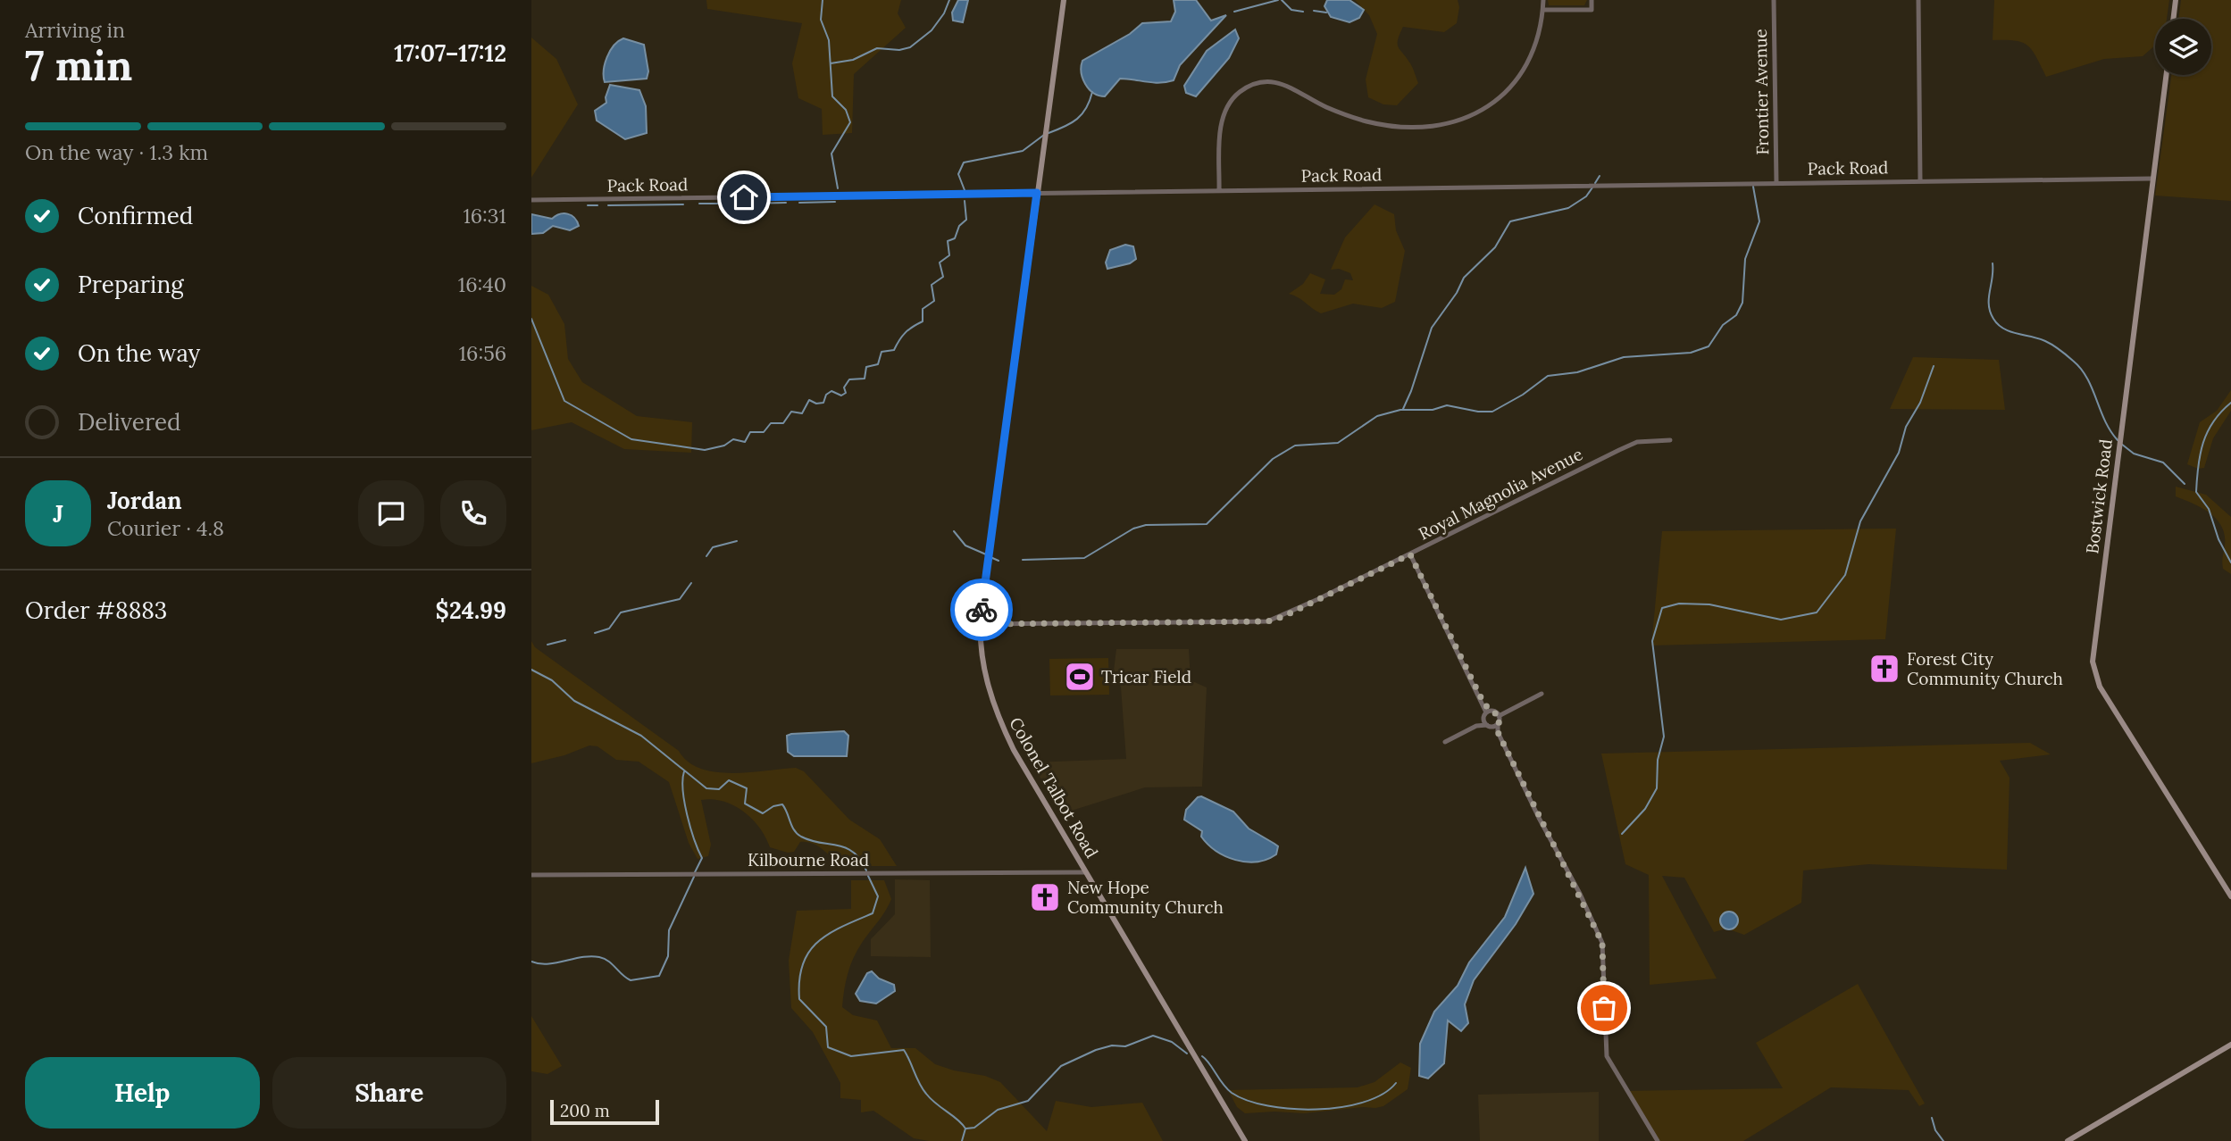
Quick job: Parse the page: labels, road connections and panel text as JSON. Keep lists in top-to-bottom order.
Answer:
{
  "streets": {
    "main road": ["Bostwick Road", "Colonel Talbot Road"],
    "street": [
      "Frontier Avenue",
      "Pack Road",
      "Royal Magnolia Avenue",
      "Kilbourne Road"
    ]
  },
  "crossings": [
    ["Frontier Avenue", "Pack Road"],
    ["Pack Road", "Bostwick Road"],
    ["Pack Road", "Colonel Talbot Road"],
    ["Royal Magnolia Avenue", "Colonel Talbot Road"],
    ["Colonel Talbot Road", "Kilbourne Road"]
  ],
  "places": {
    "church": ["Forest City Community Church", "New Hope Community Church"],
    "sports": ["Tricar Field"]
  },
  "scale_bar": "200 m",
  "page": {
    "heading": ["7 min", "Arriving in", "17:07–17:12"],
    "panel": [
      "Jordan",
      "Courier · 4.8",
      "Order #8883",
      "$24.99"
    ],
    "bar": "On the way · 1.3 km",
    "list": [
      ["Confirmed", "16:31"],
      ["Preparing", "16:40"],
      ["On the way", "16:56"],
      "Delivered"
    ],
    "round": "J",
    "buttons": ["Help", "Share"],
    "scale": "200 m"
  }
}
